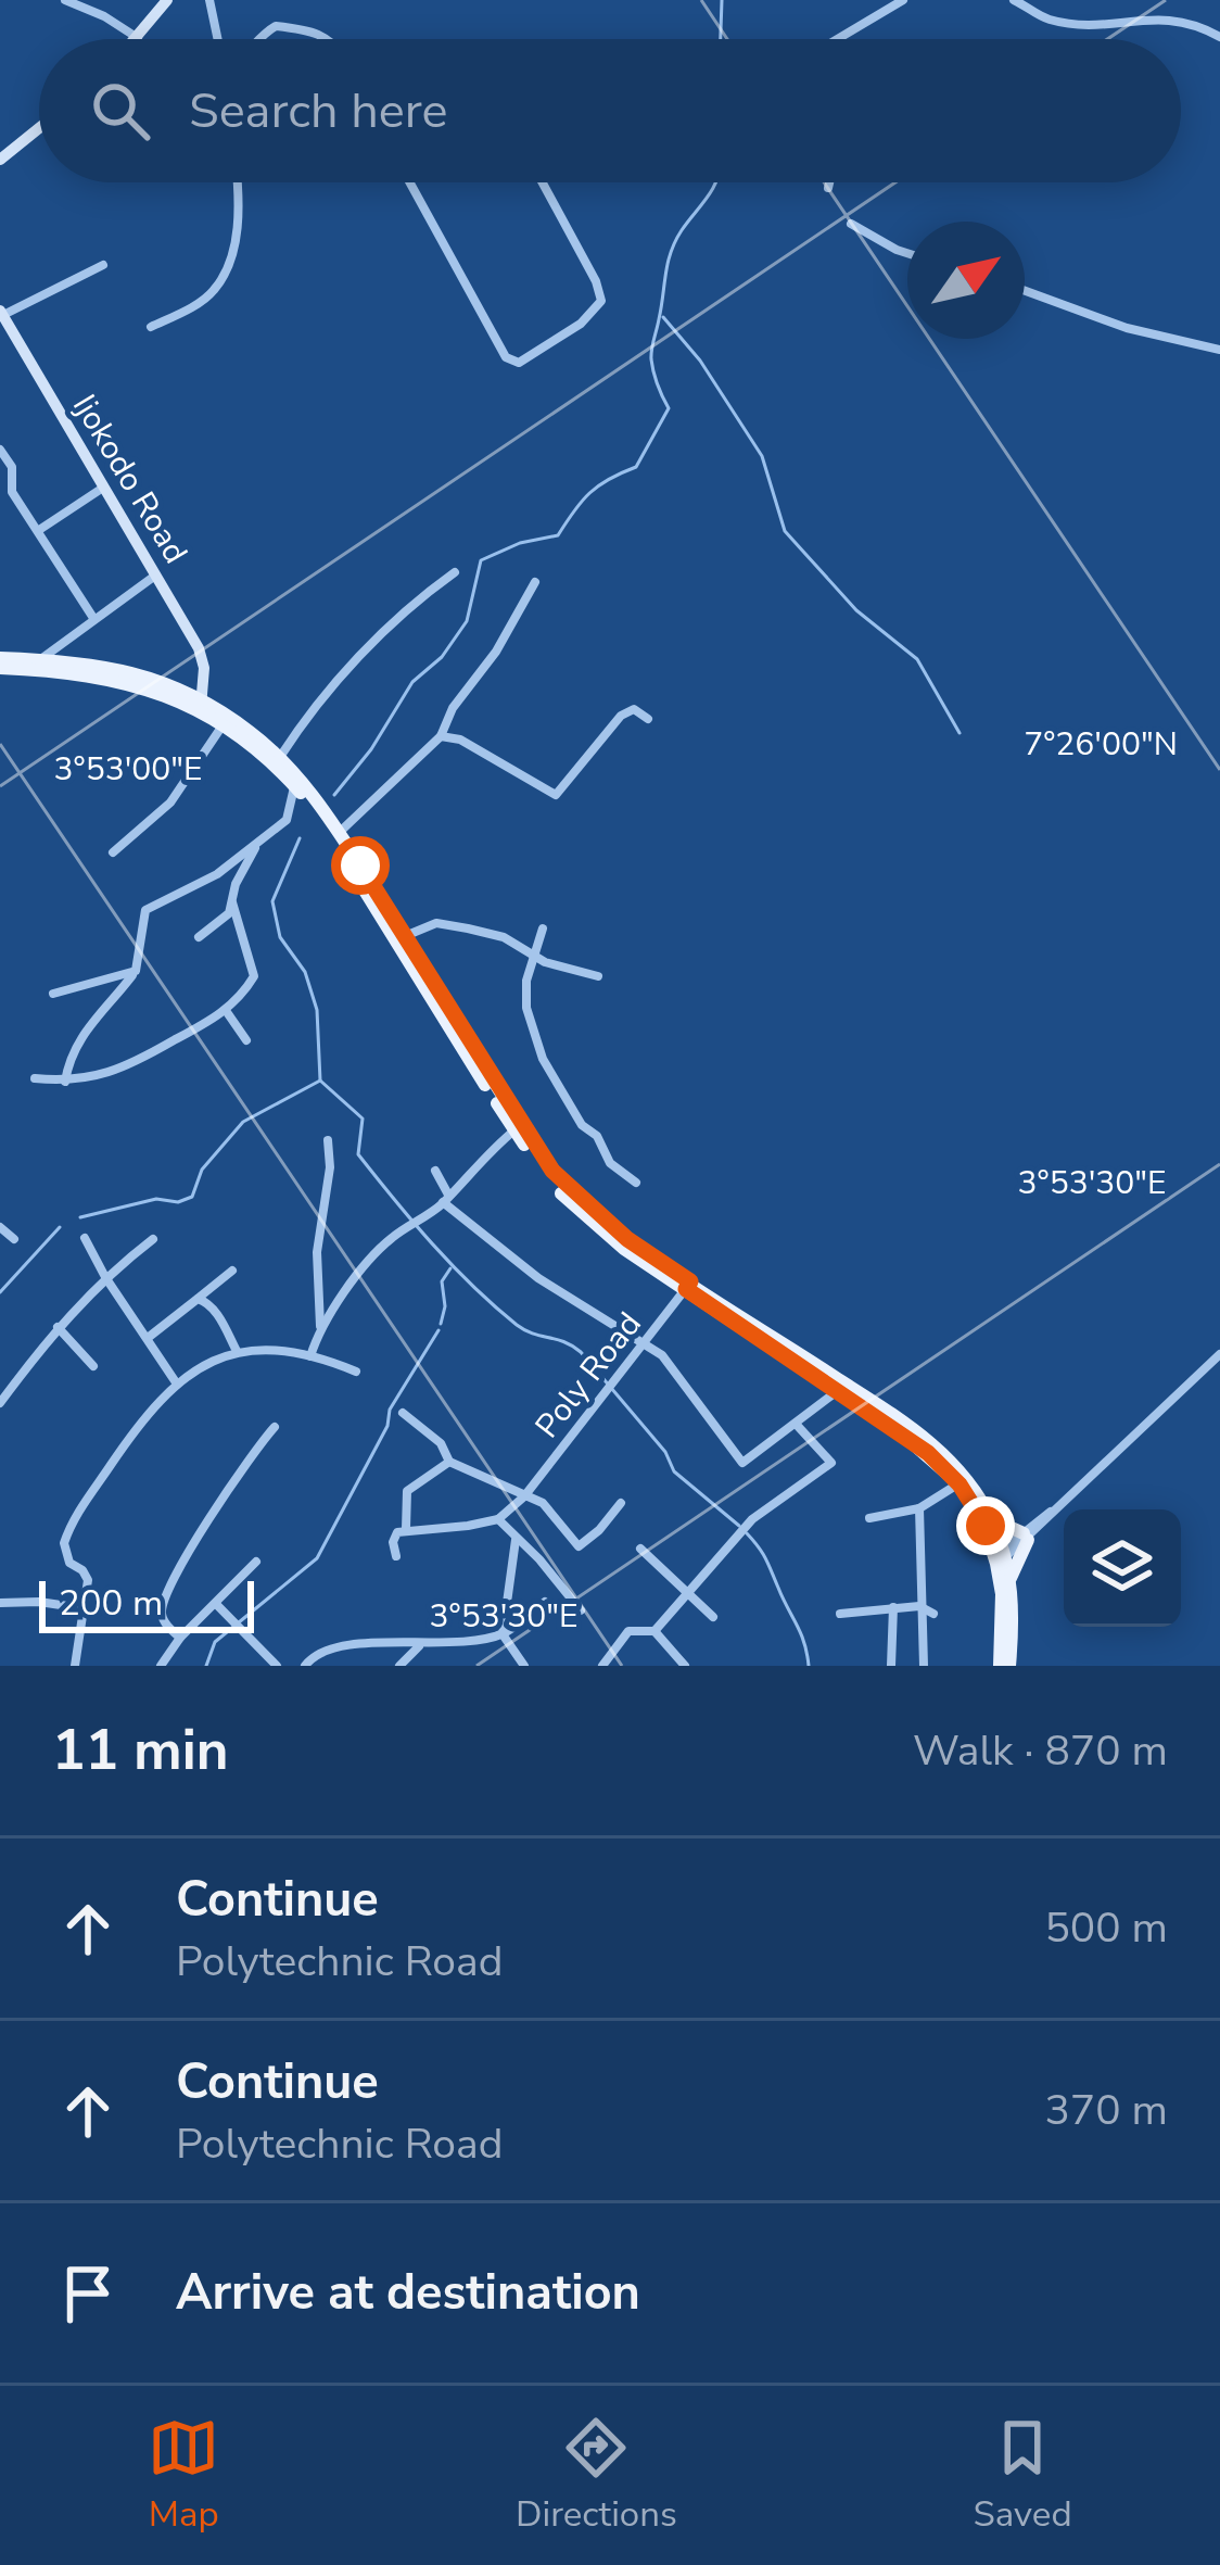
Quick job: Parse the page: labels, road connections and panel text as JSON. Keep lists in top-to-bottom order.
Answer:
{
  "streets": {
    "main road": ["Ijokodo Road"],
    "street": ["Poly Road"]
  },
  "scale_bar": "200 m",
  "north": "top right",
  "page": {
    "search": "Search here",
    "scale": "200 m",
    "heading": ["11 min", "Walk · 870 m"],
    "list": [
      ["Continue", "Polytechnic Road", "500 m"],
      ["Continue", "Polytechnic Road", "370 m"],
      "Arrive at destination"
    ],
    "nav": ["Map", "Directions", "Saved"]
  },
  "coordinates": ["7°26'00\"N", "3°53'00\"E", "3°53'30\"E"]
}
